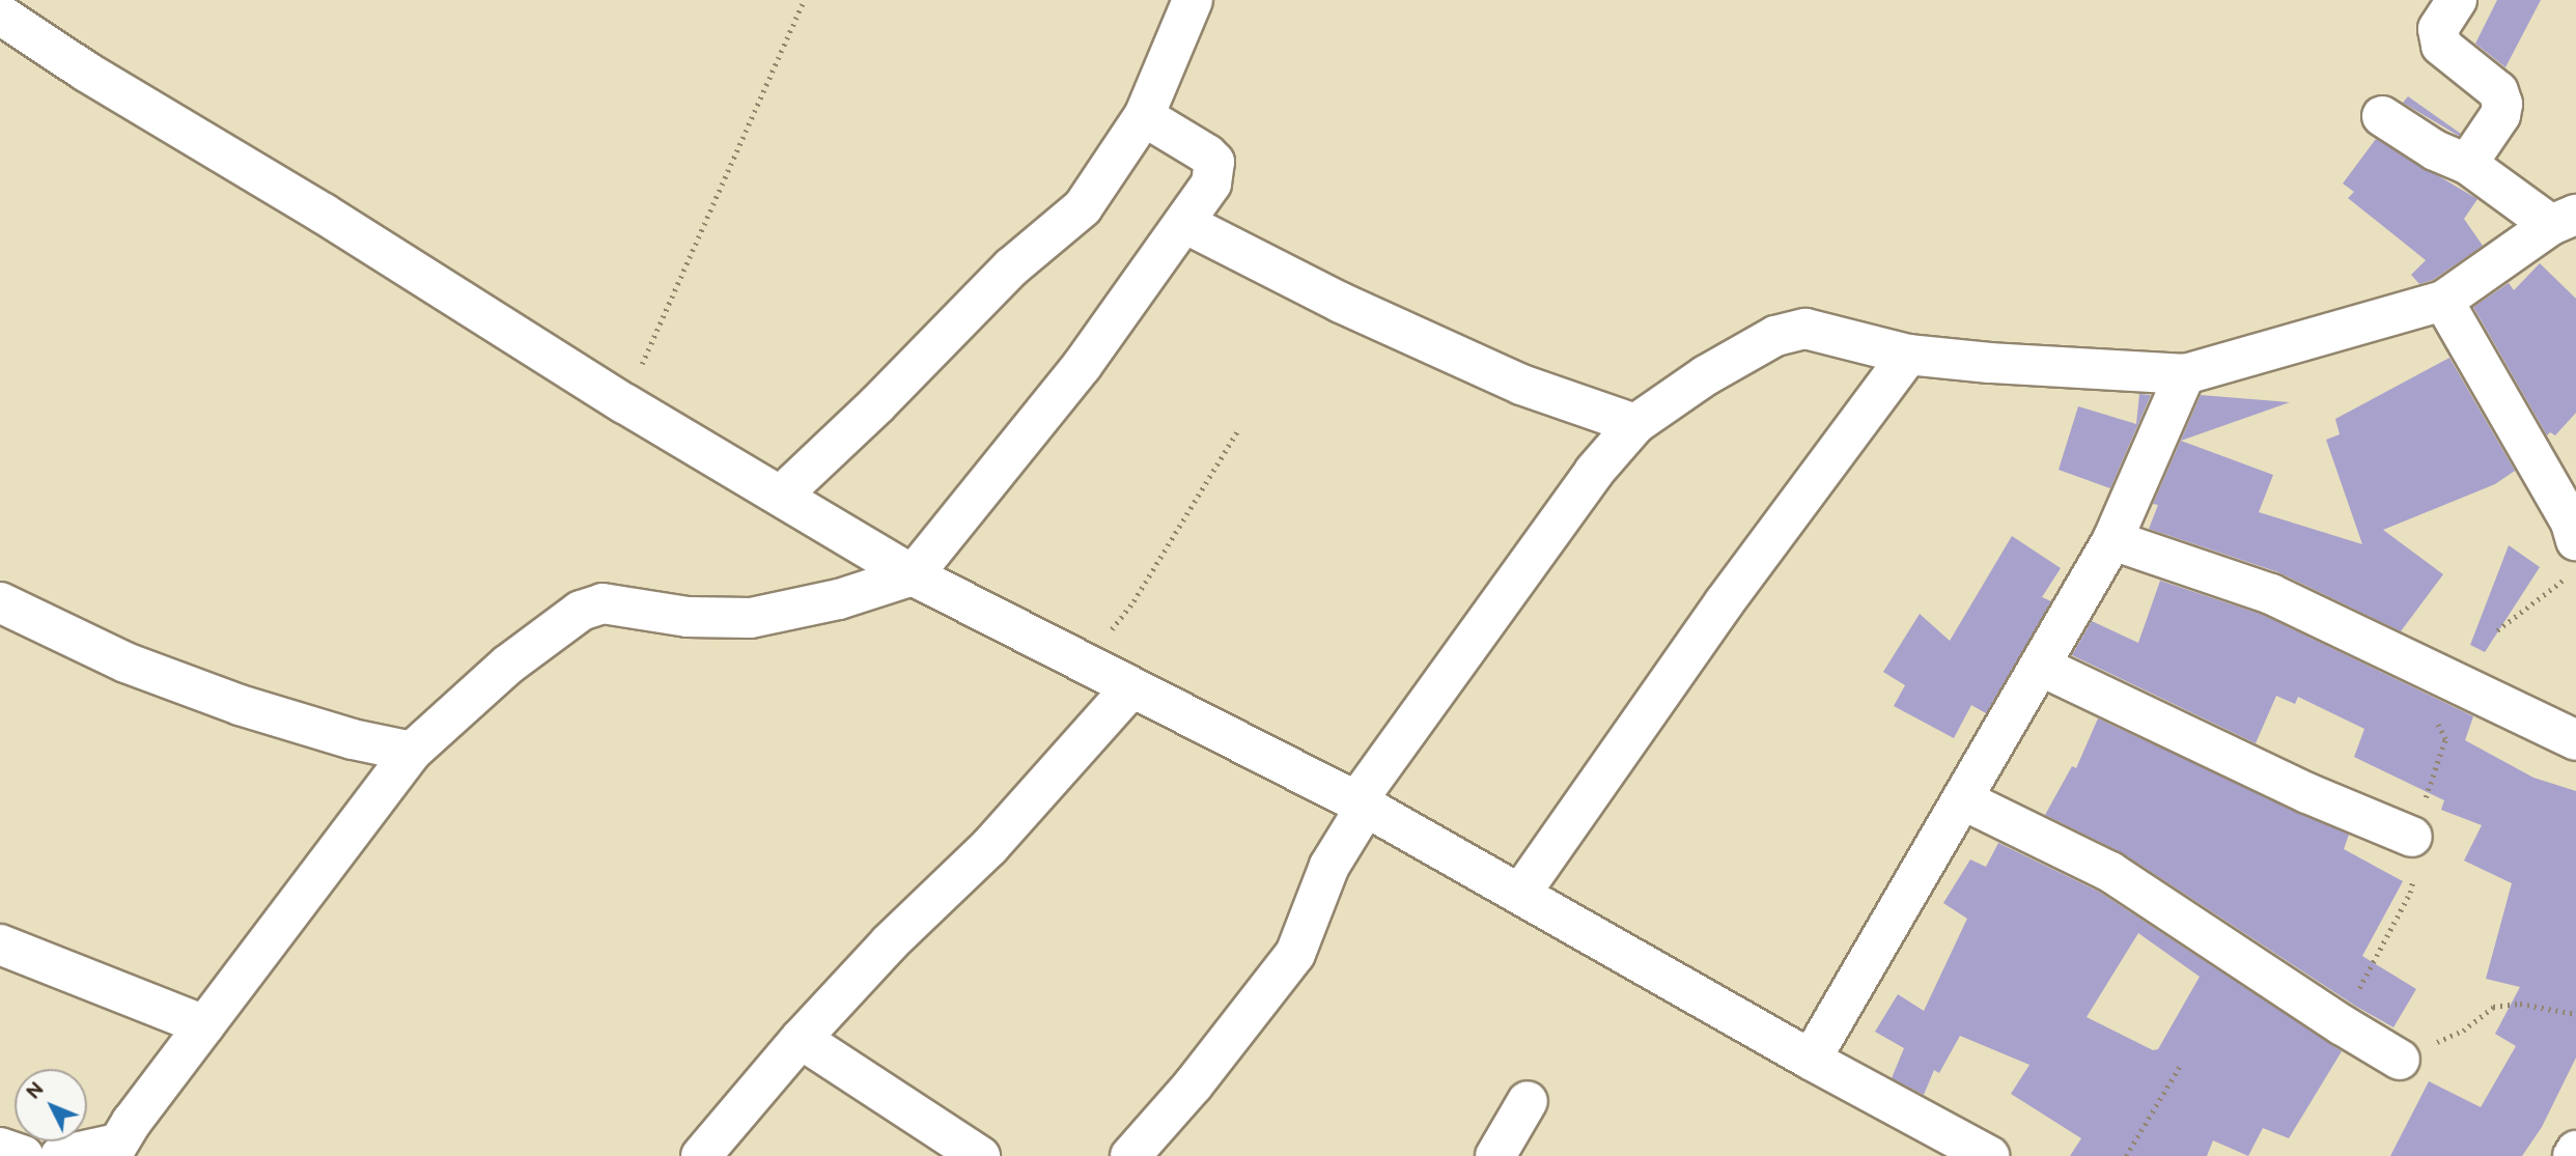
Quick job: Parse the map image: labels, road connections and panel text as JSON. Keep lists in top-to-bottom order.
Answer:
{
  "north": "top left"
}
